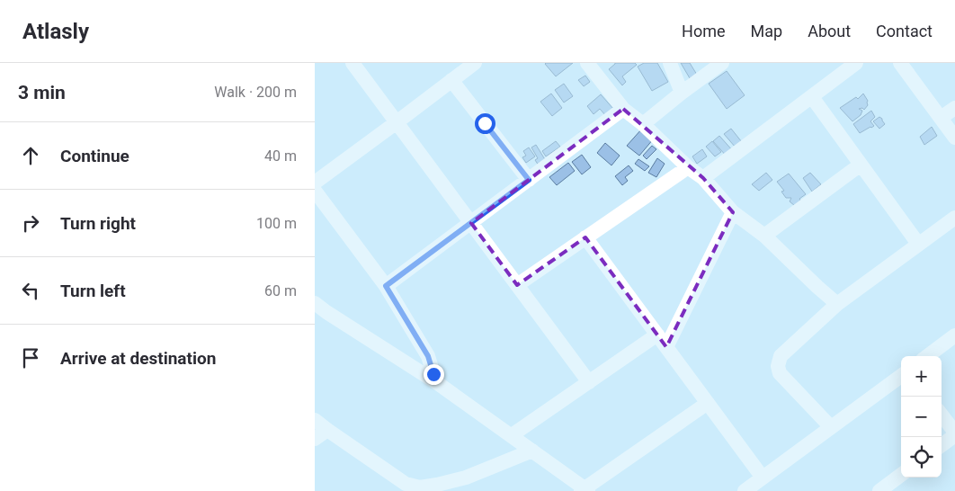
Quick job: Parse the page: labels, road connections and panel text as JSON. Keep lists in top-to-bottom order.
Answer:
{
  "page": {
    "header": "Atlasly",
    "nav": [
      "Home",
      "Map",
      "About",
      "Contact"
    ],
    "heading": ["3 min", "Walk · 200 m"],
    "list": [
      ["Continue", "40 m"],
      ["Turn right", "100 m"],
      ["Turn left", "60 m"],
      "Arrive at destination"
    ],
    "map_buttons": ["+", "−"]
  }
}
